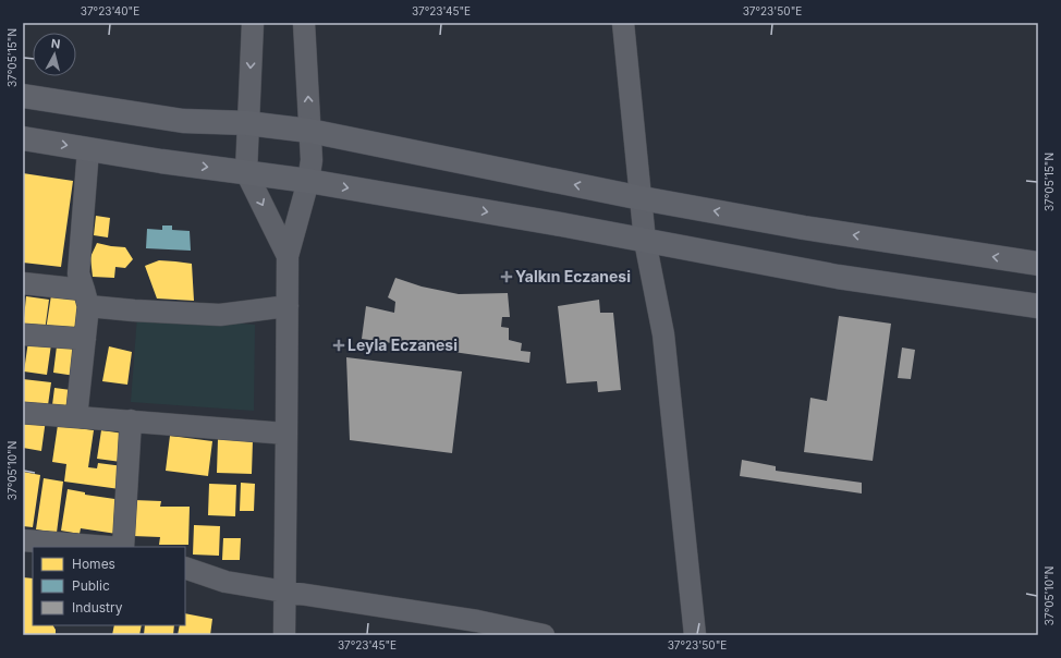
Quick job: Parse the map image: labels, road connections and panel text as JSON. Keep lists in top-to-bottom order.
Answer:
{
  "places": {
    "health": ["Yalkın Eczanesi", "Leyla Eczanesi"]
  },
  "legend": ["Homes", "Public", "Industry"],
  "north": "top",
  "coordinates": [
    "37°23'40\"E",
    "37°23'45\"E",
    "37°23'50\"E",
    "37°05'15\"N",
    "37°05'10\"N"
  ]
}
